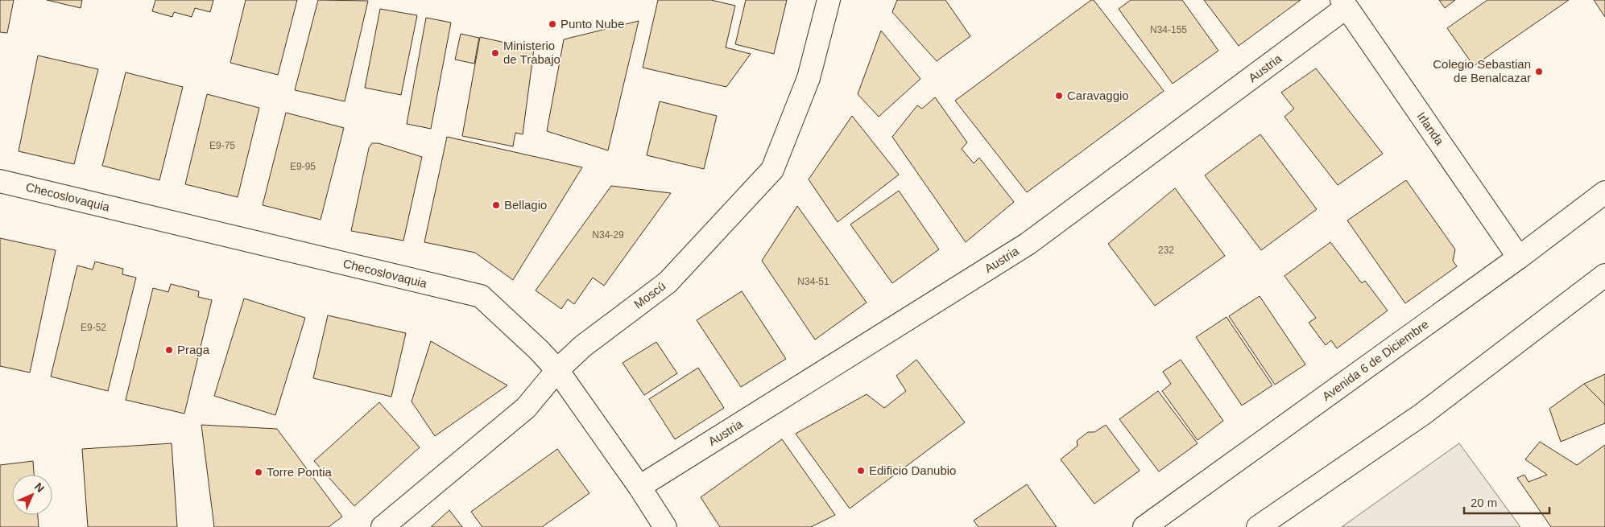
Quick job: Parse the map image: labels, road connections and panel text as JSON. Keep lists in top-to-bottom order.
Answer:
{
  "streets": {
    "street": [
      "Austria",
      "Irlanda",
      "Checoslovaquia",
      "Moscú",
      "Avenida 6 de Diciembre"
    ]
  },
  "crossings": [
    ["Austria", "Irlanda"],
    ["Austria", "Checoslovaquia"],
    ["Irlanda", "Avenida 6 de Diciembre"],
    ["Checoslovaquia", "Moscú"]
  ],
  "places": [
    "Punto Nube",
    "Ministerio de Trabajo",
    "Colegio Sebastian de Benalcazar",
    "Caravaggio",
    "Bellagio",
    "Praga",
    "Edificio Danubio",
    "Torre Pontia"
  ],
  "house_numbers": [
    "N34-155",
    "E9-75",
    "E9-95",
    "N34-29",
    "232",
    "N34-51",
    "E9-52"
  ],
  "scale_bar": "20 m",
  "north": "top right"
}
